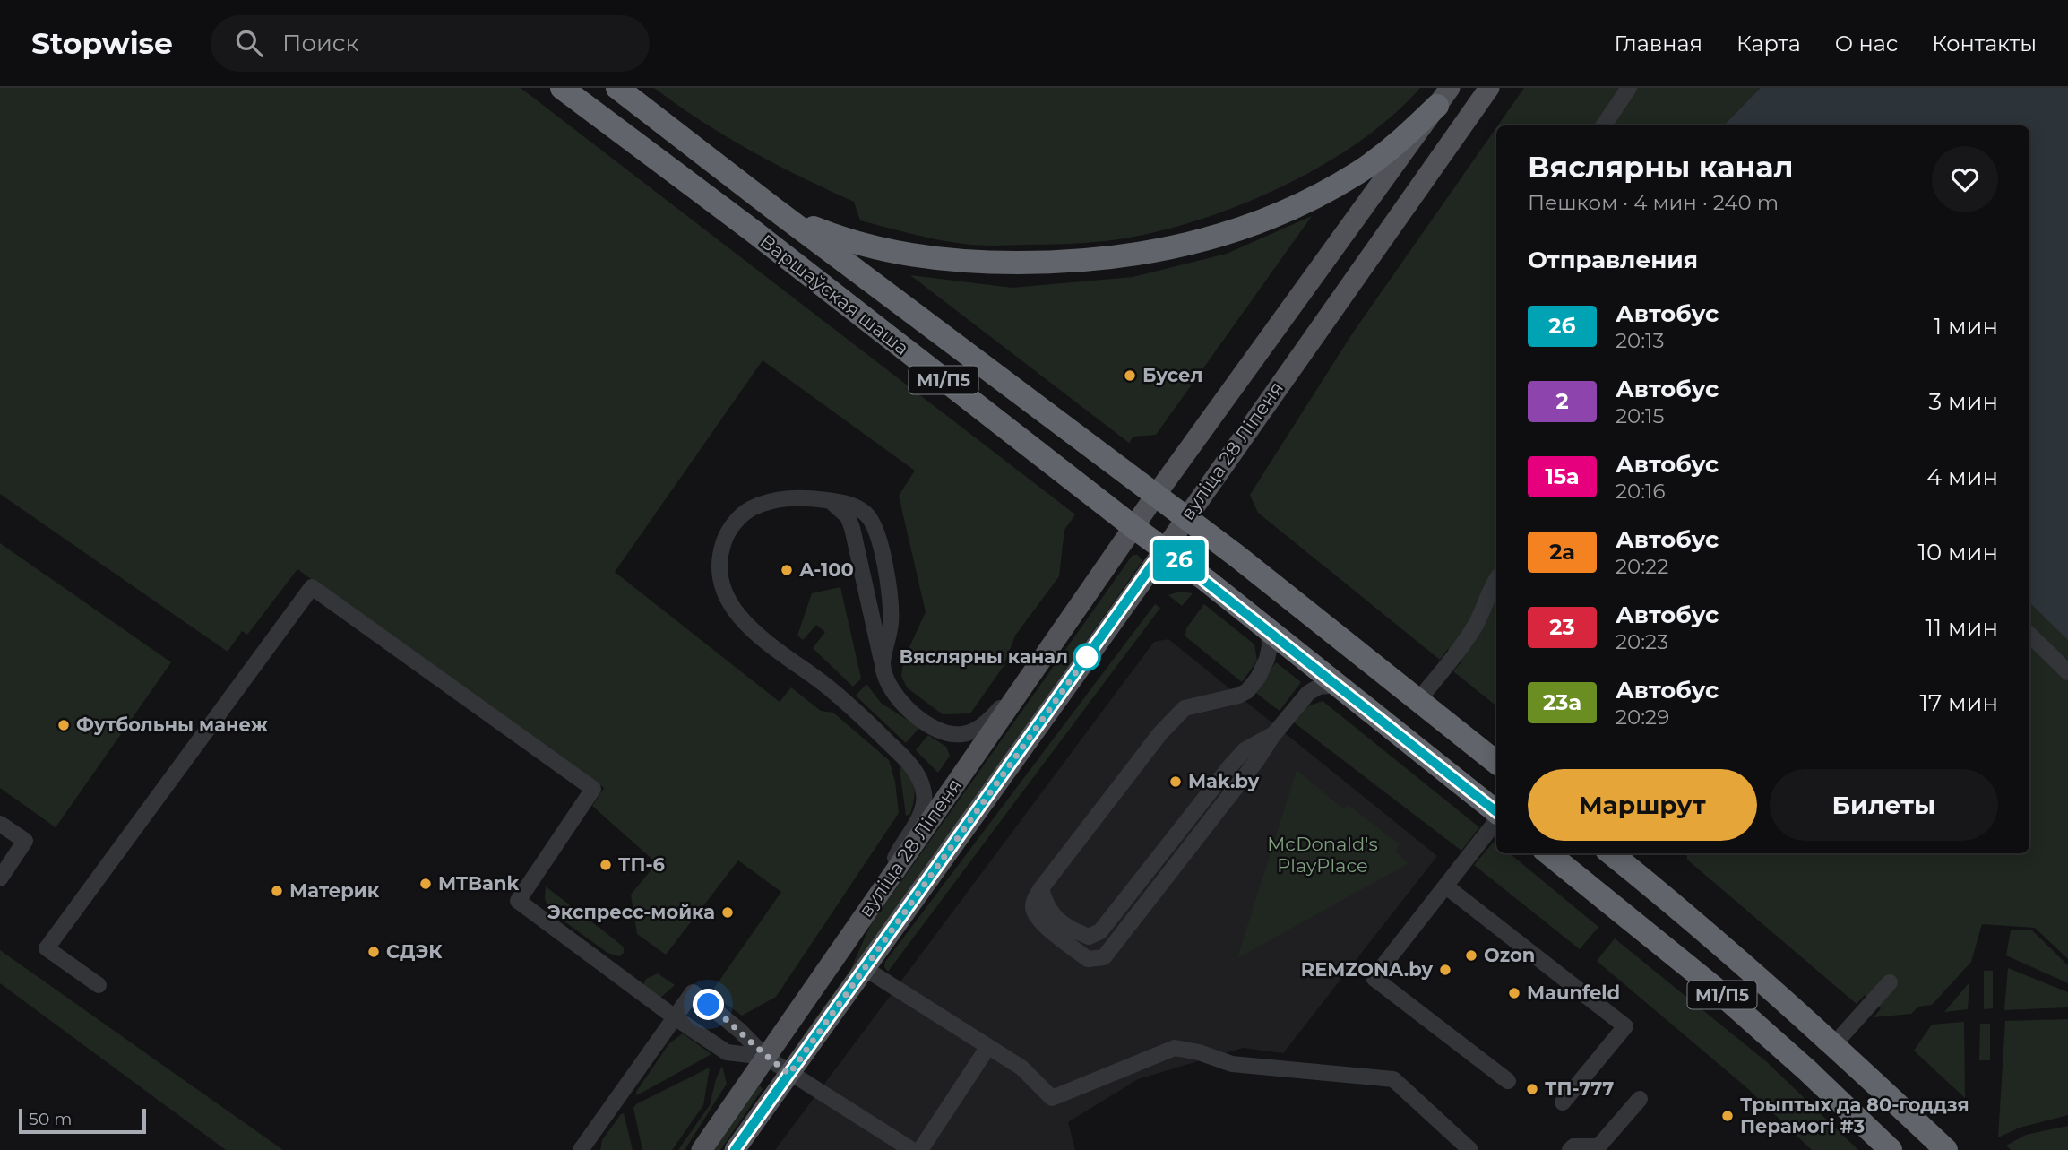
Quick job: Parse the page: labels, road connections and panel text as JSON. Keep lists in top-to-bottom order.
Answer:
{
  "streets": {
    "highway": ["Варшаўская шаша", "М1/П5"],
    "main road": ["вуліца 28 Ліпеня"]
  },
  "crossings": [
    ["Варшаўская шаша", "М1/П5"],
    ["Варшаўская шаша", "вуліца 28 Ліпеня"],
    ["М1/П5", "вуліца 28 Ліпеня"]
  ],
  "parks": ["McDonald's PlayPlace"],
  "places": [
    "Бусел",
    "А-100",
    "Вяслярны канал",
    "Футбольны манеж",
    "Mak.by",
    "ТП-6",
    "MTBank",
    "Материк",
    "Экспресс-мойка",
    "СДЭК",
    "Ozon",
    "REMZONA.by",
    "Maunfeld",
    "ТП-777",
    "Трыптых да 80-годдзя Перамогі #3"
  ],
  "lines": ["bus line 2б"],
  "scale_bar": "50 m",
  "page": {
    "header": "Stopwise",
    "search": "Поиск",
    "nav": [
      "Главная",
      "Карта",
      "О нас",
      "Контакты"
    ],
    "on_map": "2б",
    "heading": [
      ["Вяслярны канал", "Пешком · 4 мин · 240 m"],
      "Отправления"
    ],
    "list": [
      {
        "mark": "2б",
        "name": "Автобус",
        "note": "20:13",
        "value": "1 мин"
      },
      {
        "mark": "2",
        "name": "Автобус",
        "note": "20:15",
        "value": "3 мин"
      },
      {
        "mark": "15а",
        "name": "Автобус",
        "note": "20:16",
        "value": "4 мин"
      },
      {
        "mark": "2а",
        "name": "Автобус",
        "note": "20:22",
        "value": "10 мин"
      },
      {
        "mark": "23",
        "name": "Автобус",
        "note": "20:23",
        "value": "11 мин"
      },
      {
        "mark": "23а",
        "name": "Автобус",
        "note": "20:29",
        "value": "17 мин"
      }
    ],
    "buttons": ["Маршрут", "Билеты"],
    "scale": "50 m"
  }
}
